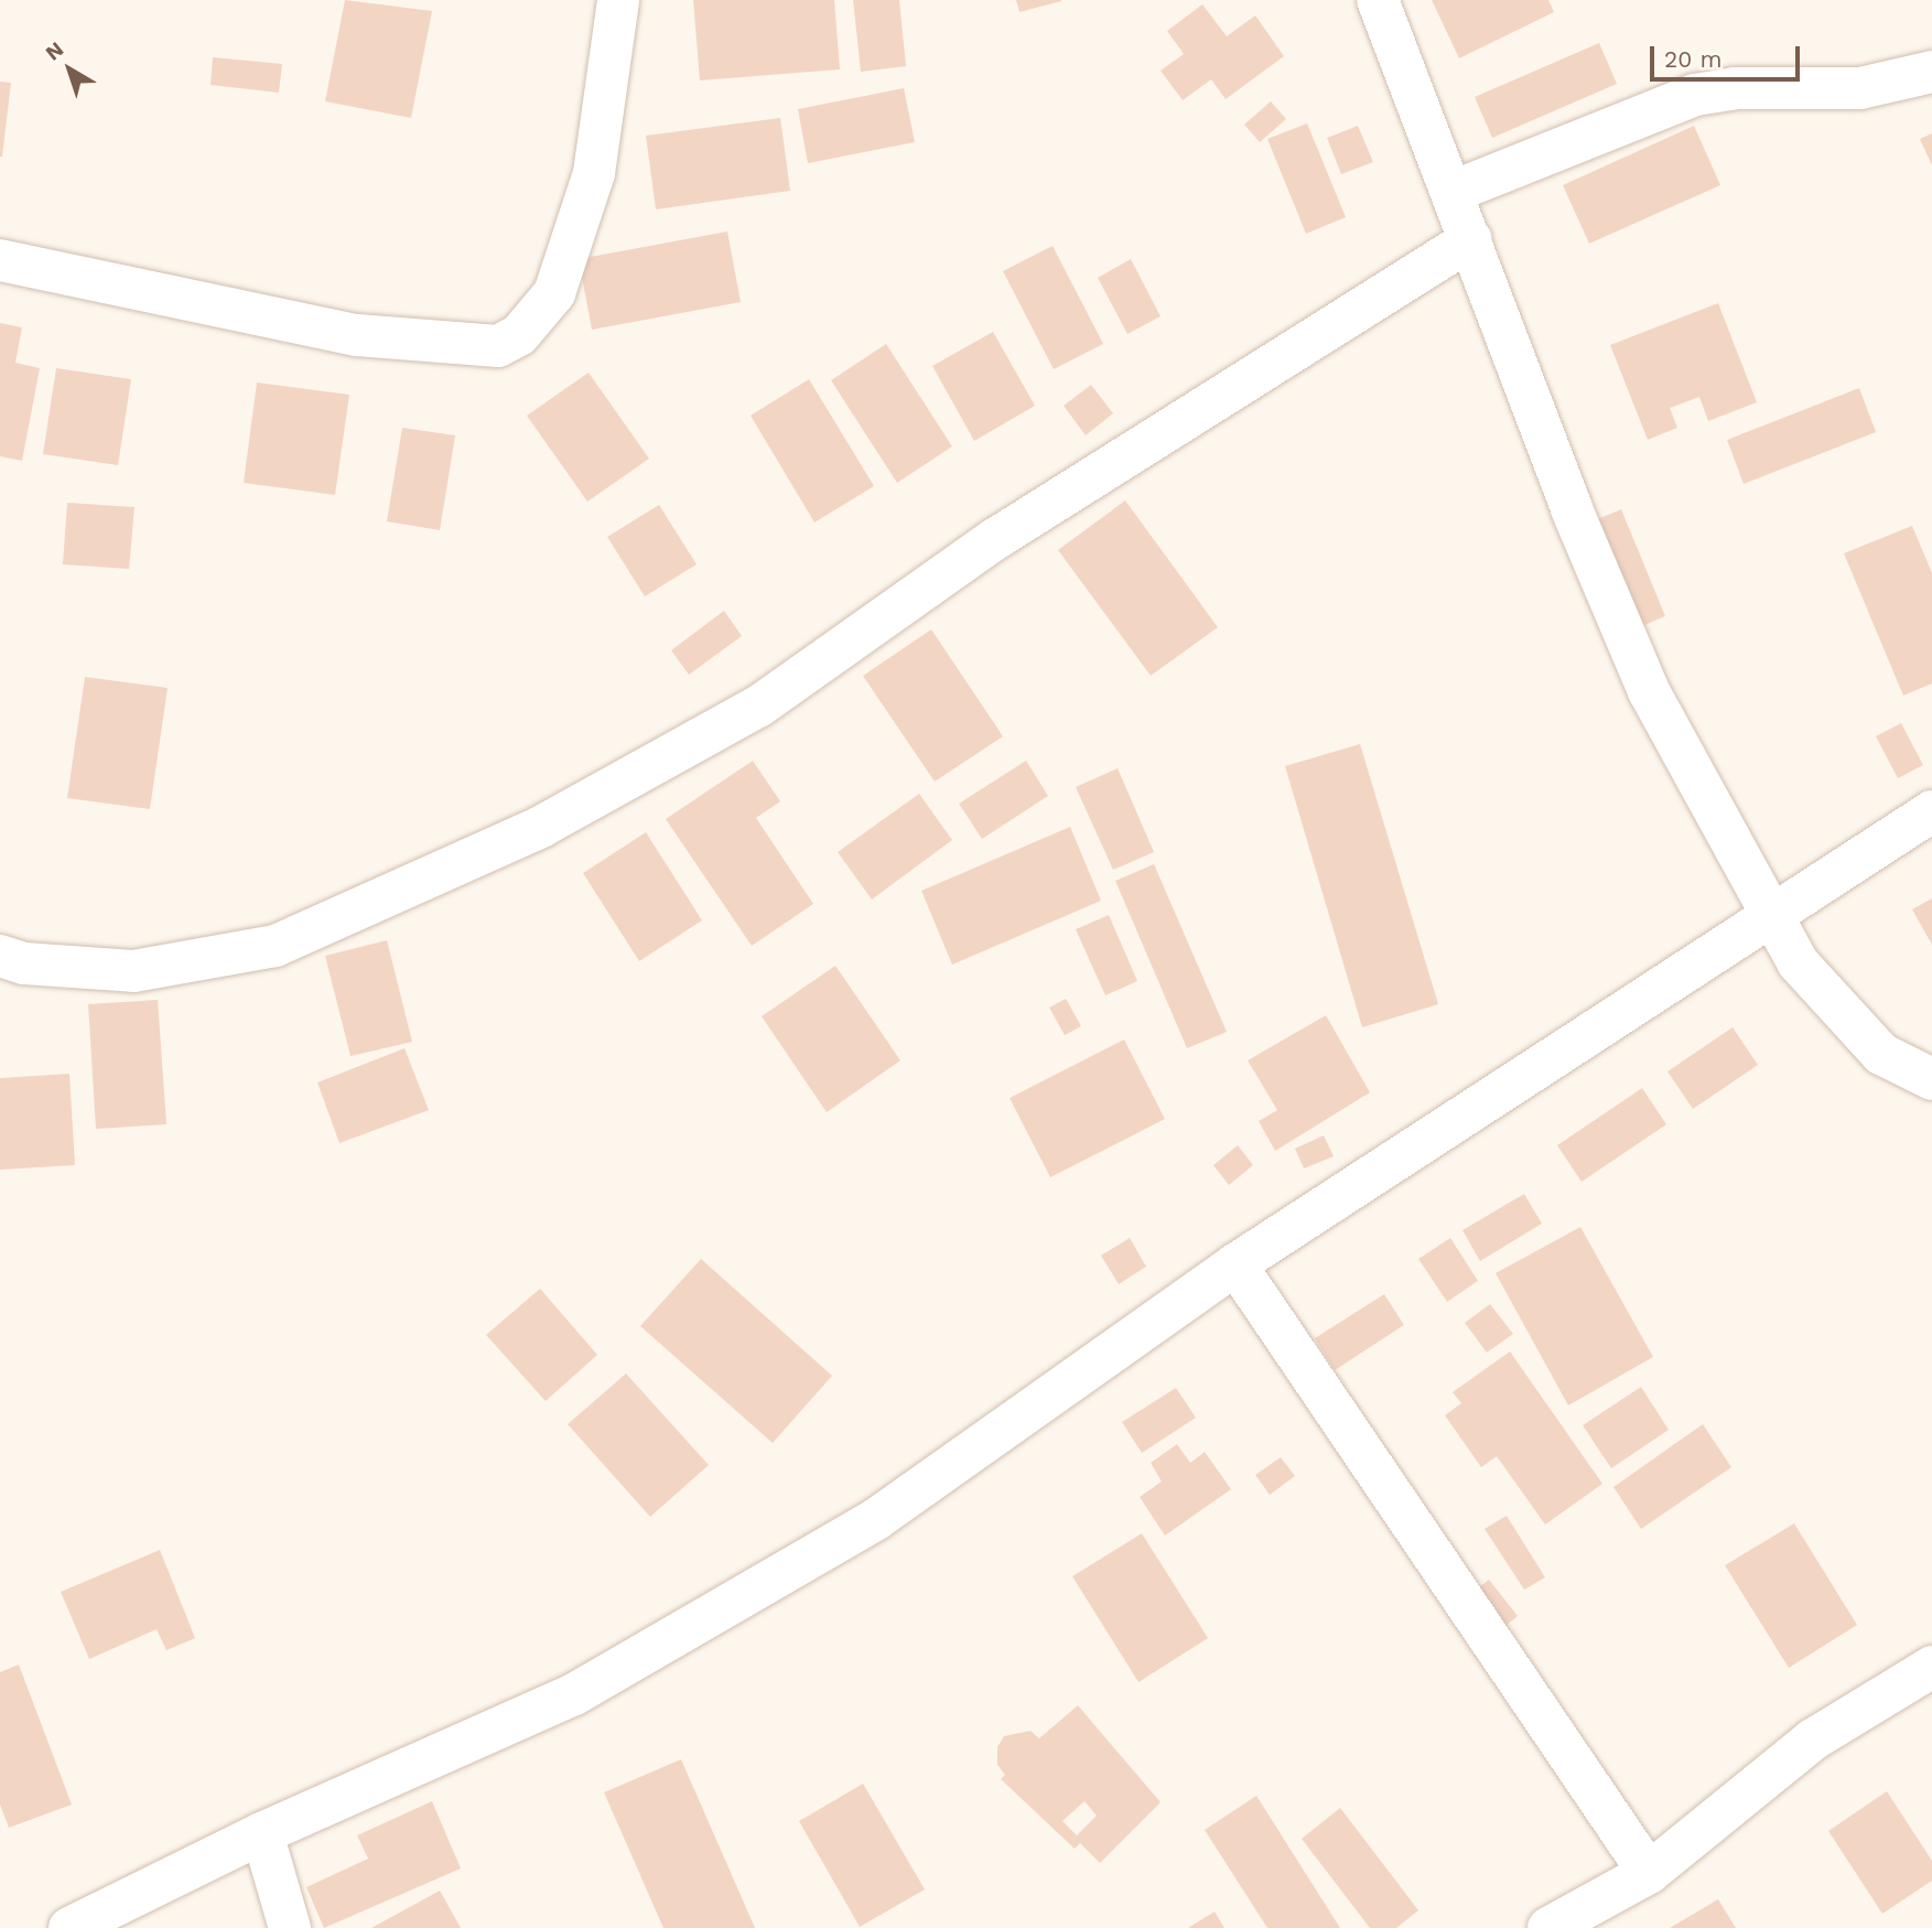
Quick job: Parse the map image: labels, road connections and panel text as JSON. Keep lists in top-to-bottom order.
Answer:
{
  "scale_bar": "20 m",
  "north": "top left"
}
